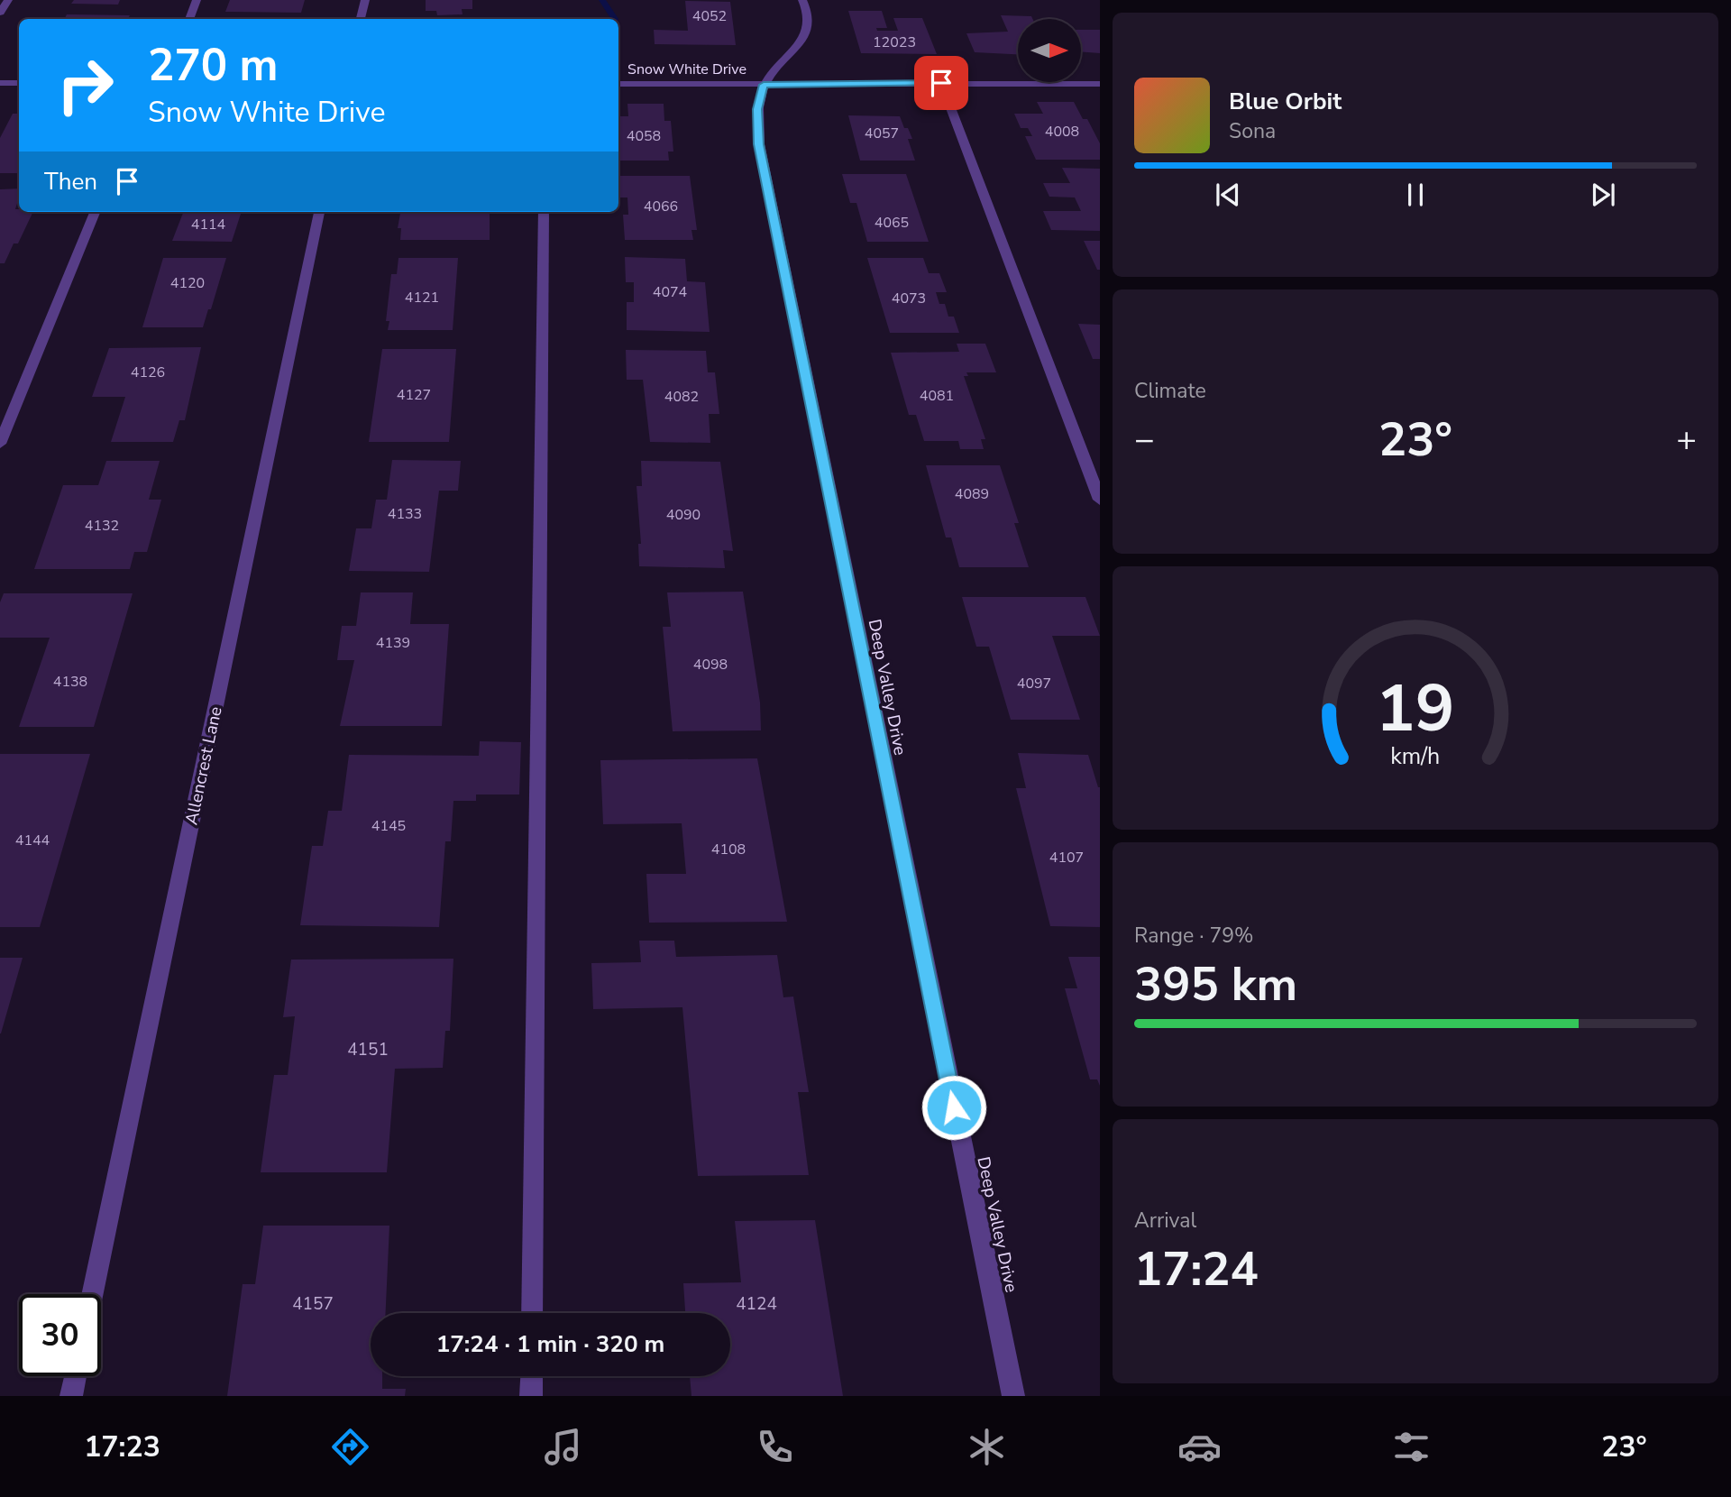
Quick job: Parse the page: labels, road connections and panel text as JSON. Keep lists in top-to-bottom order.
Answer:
{
  "streets": {
    "street": ["Snow White Drive", "Deep Valley Drive", "Allencrest Lane"]
  },
  "crossings": [
    ["Snow White Drive", "Deep Valley Drive"]
  ],
  "house_numbers": [
    "4052",
    "12023",
    "4008",
    "4057",
    "4058",
    "4066",
    "4065",
    "4114",
    "4120",
    "4074",
    "4121",
    "4073",
    "4126",
    "4127",
    "4081",
    "4082",
    "4089",
    "4133",
    "4090",
    "4132",
    "4139",
    "4098",
    "4138",
    "4097",
    "4145",
    "4144",
    "4108",
    "4107",
    "4151",
    "4157",
    "4124"
  ],
  "north": "right",
  "page": {
    "turn": ["270 m", "Snow White Drive"],
    "song": ["Blue Orbit", "Sona"],
    "then": "Then",
    "tile": [
      "Climate",
      ["Range · 79%", "395 km"],
      ["Arrival", "17:24"]
    ],
    "heat": ["−", "23°", "+"],
    "limit": "30",
    "trip": "17:24 · 1 min · 320 m",
    "tabs": ["17:23", "23°"],
    "gauge": ["19", "km/h"]
  }
}
